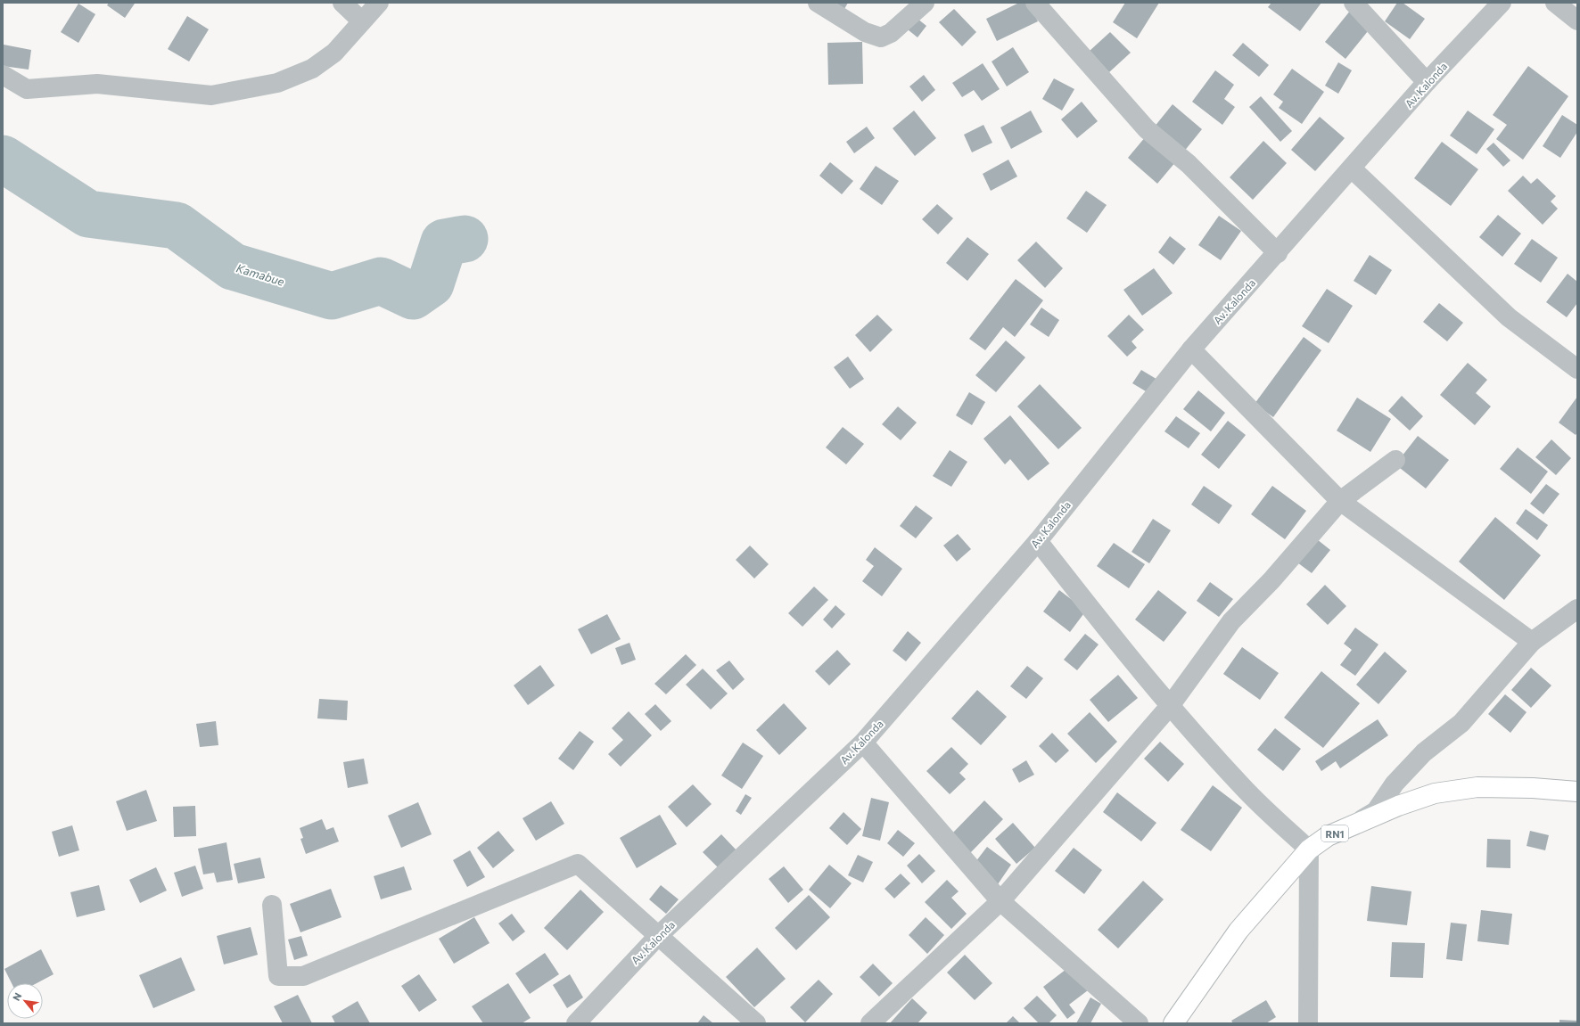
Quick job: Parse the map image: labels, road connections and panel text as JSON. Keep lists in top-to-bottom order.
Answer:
{
  "streets": {
    "highway": ["RN1"],
    "street": ["Av. Kalonda"]
  },
  "water": ["Kamabue"],
  "north": "top left"
}
